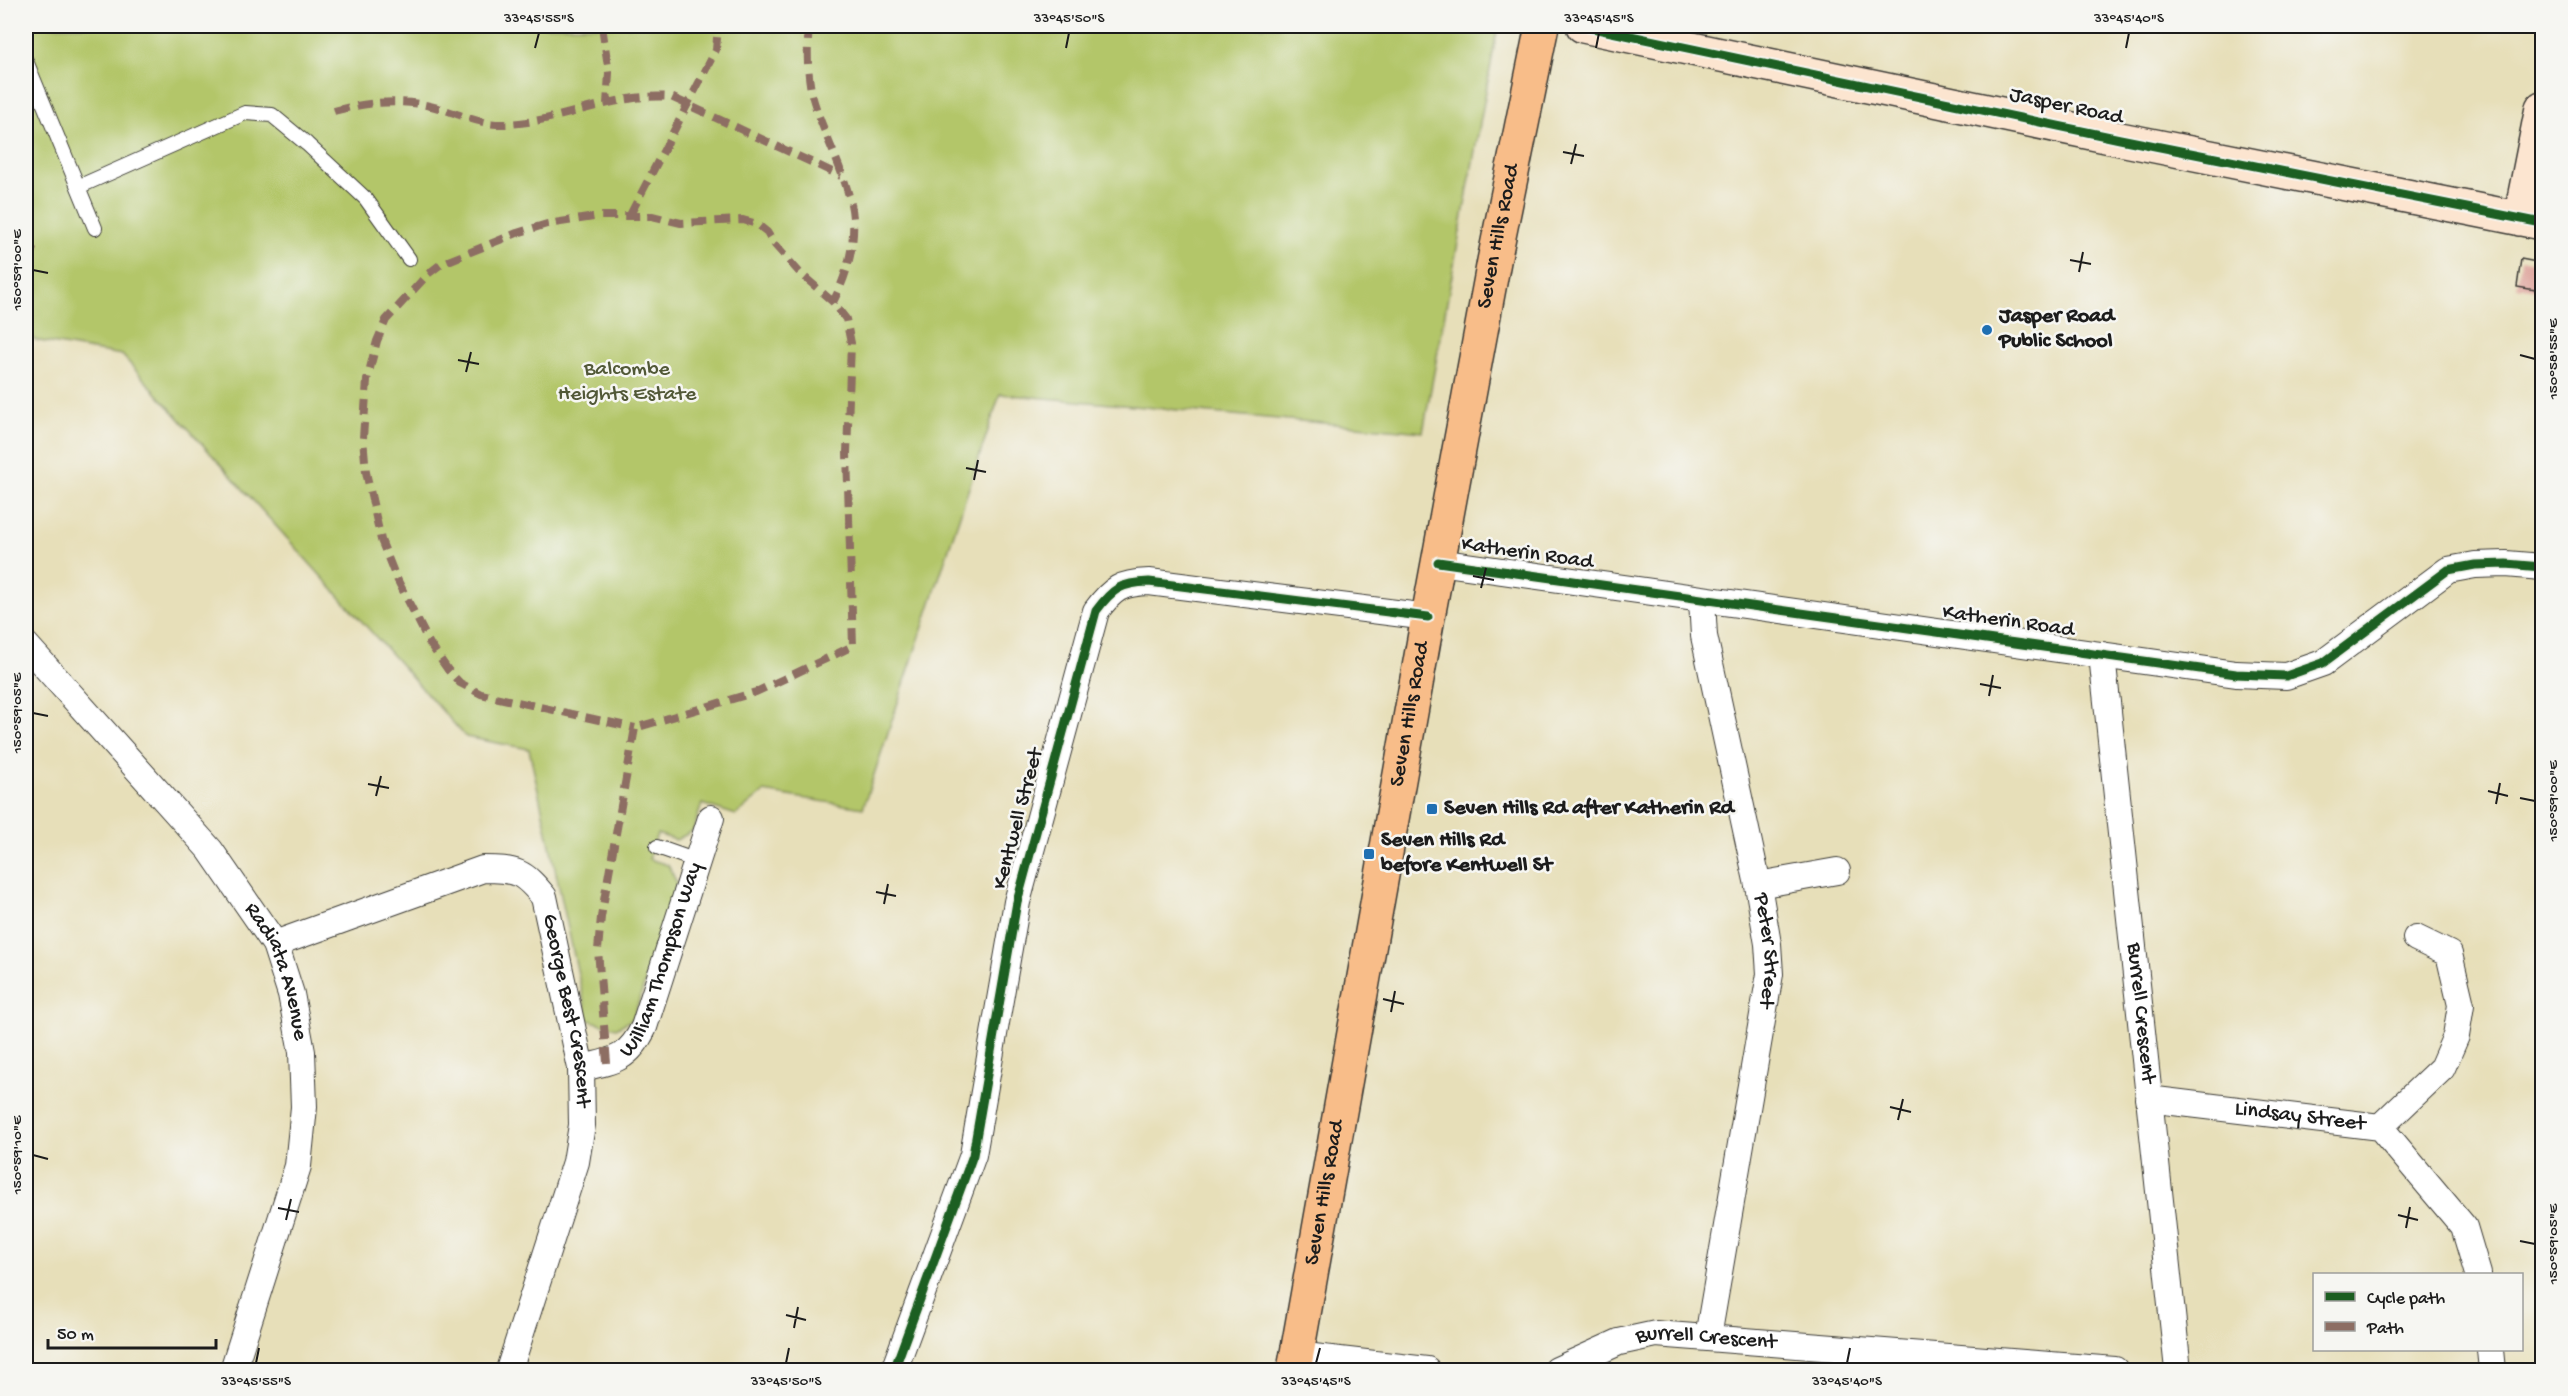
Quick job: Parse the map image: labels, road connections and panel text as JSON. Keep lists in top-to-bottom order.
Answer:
{
  "streets": {
    "main road": ["Seven Hills Road"],
    "street": [
      "Jasper Road",
      "Katherin Road",
      "Kentwell Street",
      "Peter Street",
      "William Thompson Way",
      "Radiata Avenue",
      "George Best Crescent",
      "Burrell Crescent",
      "Lindsay Street"
    ]
  },
  "crossings": [
    ["Seven Hills Road", "Katherin Road"],
    ["Seven Hills Road", "Kentwell Street"],
    ["Katherin Road", "Peter Street"],
    ["Katherin Road", "Burrell Crescent"],
    ["Peter Street", "Burrell Crescent"],
    ["William Thompson Way", "George Best Crescent"],
    ["Radiata Avenue", "George Best Crescent"],
    ["Burrell Crescent", "Lindsay Street"]
  ],
  "parks": ["Balcombe Heights Estate"],
  "places": {
    "other": ["Jasper Road Public School"],
    "transit": ["Seven Hills Rd after Katherin Rd", "Seven Hills Rd before Kentwell St"]
  },
  "legend": ["Cycle path", "Path"],
  "scale_bar": "50 m",
  "coordinates": [
    "33°45'55\"S",
    "33°45'50\"S",
    "33°45'45\"S",
    "33°45'40\"S",
    "150°59'00\"E",
    "150°58'55\"E",
    "150°59'05\"E",
    "150°59'10\"E"
  ]
}
